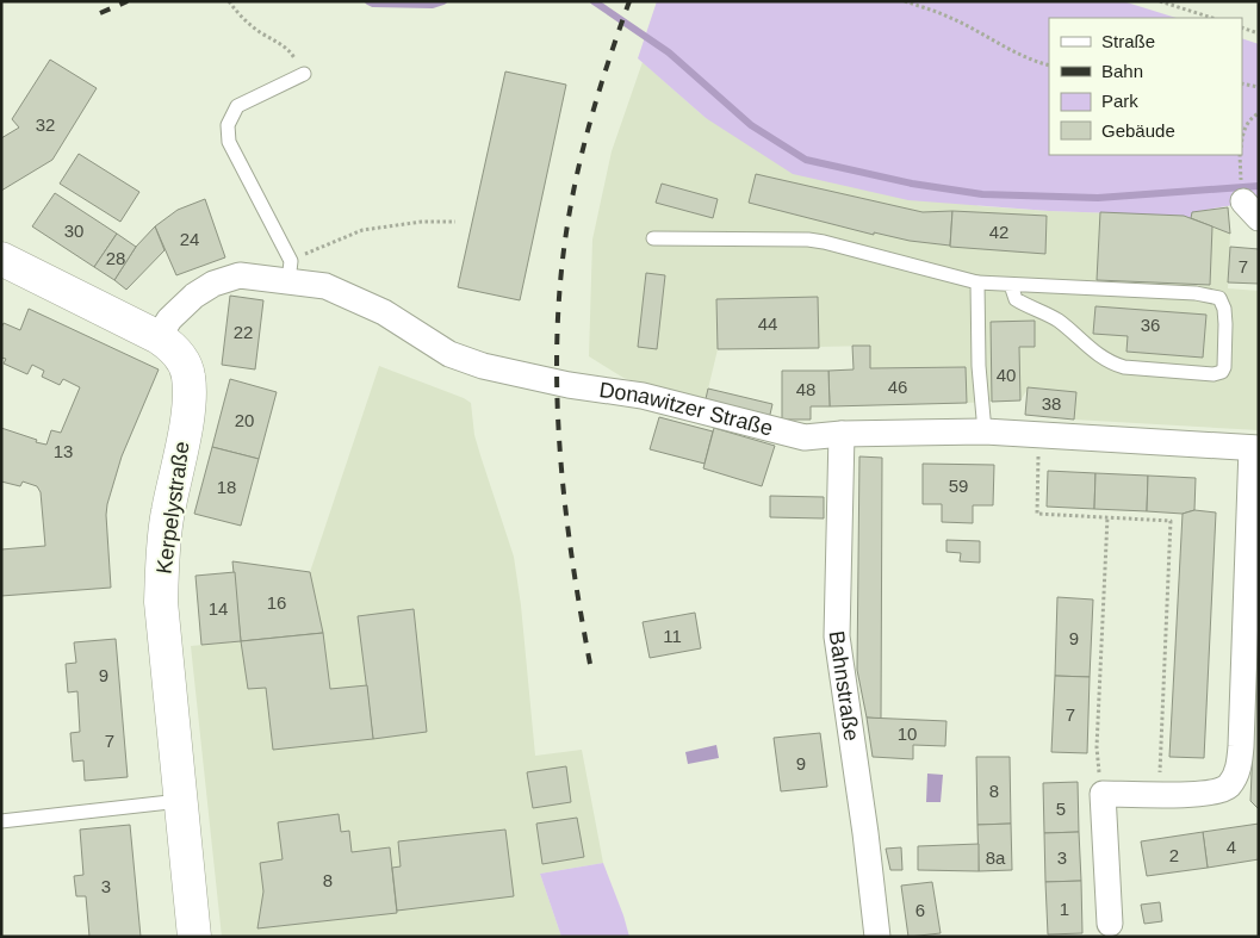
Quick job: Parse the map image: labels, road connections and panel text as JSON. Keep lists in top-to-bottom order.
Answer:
{
  "streets": {
    "main road": ["Kerpelystraße"],
    "street": ["Donawitzer Straße", "Bahnstraße"]
  },
  "crossings": [
    ["Donawitzer Straße", "Kerpelystraße"],
    ["Donawitzer Straße", "Bahnstraße"]
  ],
  "house_numbers": [
    "32",
    "30",
    "42",
    "24",
    "28",
    "7",
    "44",
    "36",
    "22",
    "40",
    "46",
    "48",
    "38",
    "20",
    "13",
    "59",
    "18",
    "16",
    "14",
    "11",
    "9",
    "9",
    "7",
    "10",
    "7",
    "9",
    "8",
    "5",
    "4",
    "2",
    "8a",
    "3",
    "8",
    "3",
    "1",
    "6"
  ],
  "legend": [
    "Straße",
    "Bahn",
    "Park",
    "Gebäude"
  ]
}
